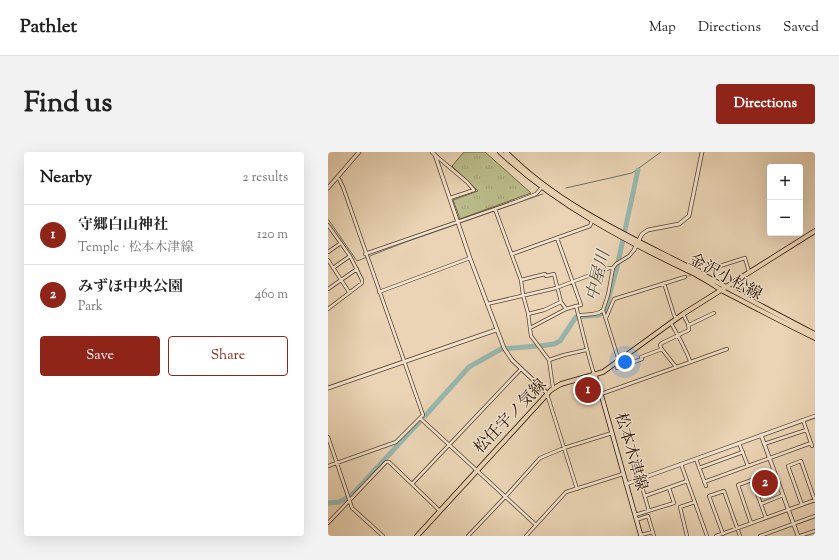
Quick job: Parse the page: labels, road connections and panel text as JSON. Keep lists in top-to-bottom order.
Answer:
{
  "streets": {
    "main road": ["金沢小松線", "松任宇ノ気線", "松本木津線"]
  },
  "crossings": [
    ["金沢小松線", "松任宇ノ気線"],
    ["松任宇ノ気線", "松本木津線"]
  ],
  "water": ["中屋川"],
  "page": {
    "header": "Pathlet",
    "nav": ["Map", "Directions", "Saved"],
    "title": "Find us",
    "buttons": [
      "Directions",
      ["Save", "Share"]
    ],
    "heading": ["Nearby", "2 results"],
    "map_buttons": ["+", "−"],
    "list": [
      {
        "mark": "1",
        "name": "守郷白山神社",
        "note": "Temple · 松本木津線",
        "value": "120 m"
      },
      {
        "mark": "2",
        "name": "みずほ中央公園",
        "note": "Park",
        "value": "460 m"
      }
    ],
    "pins": ["1", "2"]
  }
}
